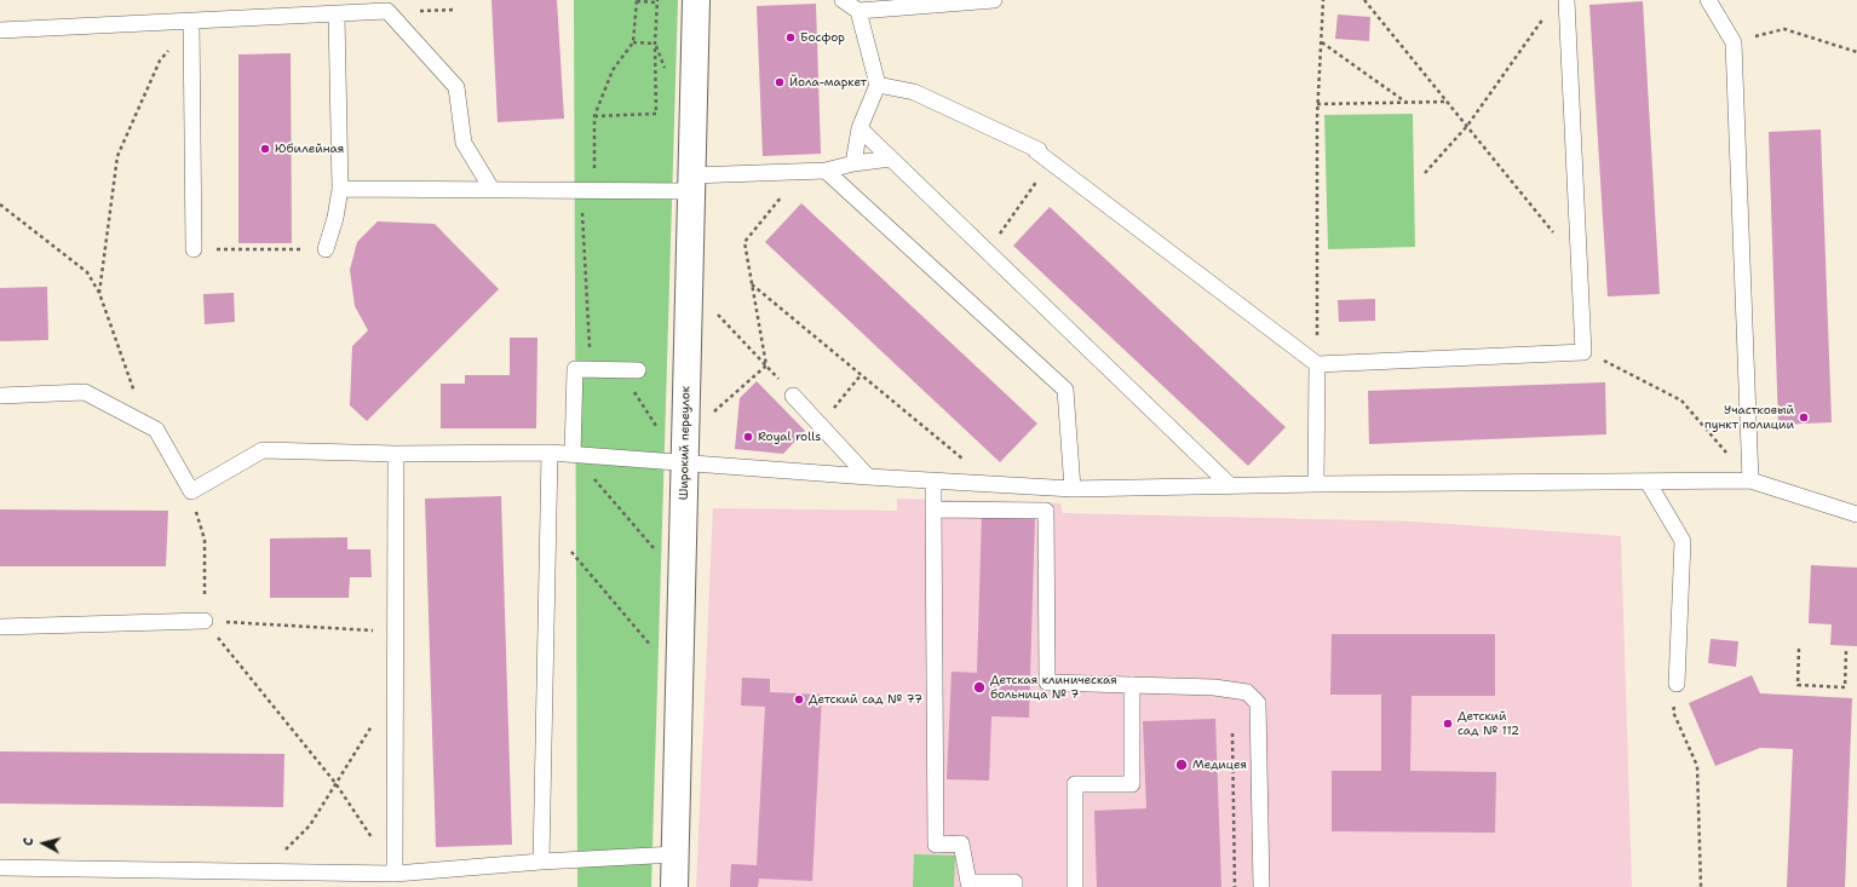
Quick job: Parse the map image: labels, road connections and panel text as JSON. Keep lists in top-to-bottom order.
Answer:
{
  "streets": {
    "street": ["Широкий переулок"]
  },
  "places": [
    "Босфор",
    "Йола-маркет",
    "Юбилейная",
    "Участковый пункт полиции",
    "Royal rolls",
    "Детская клиническая больница № 7",
    "Детский сад № 77",
    "Детский сад № 112",
    "Медицея"
  ],
  "north": "left"
}
